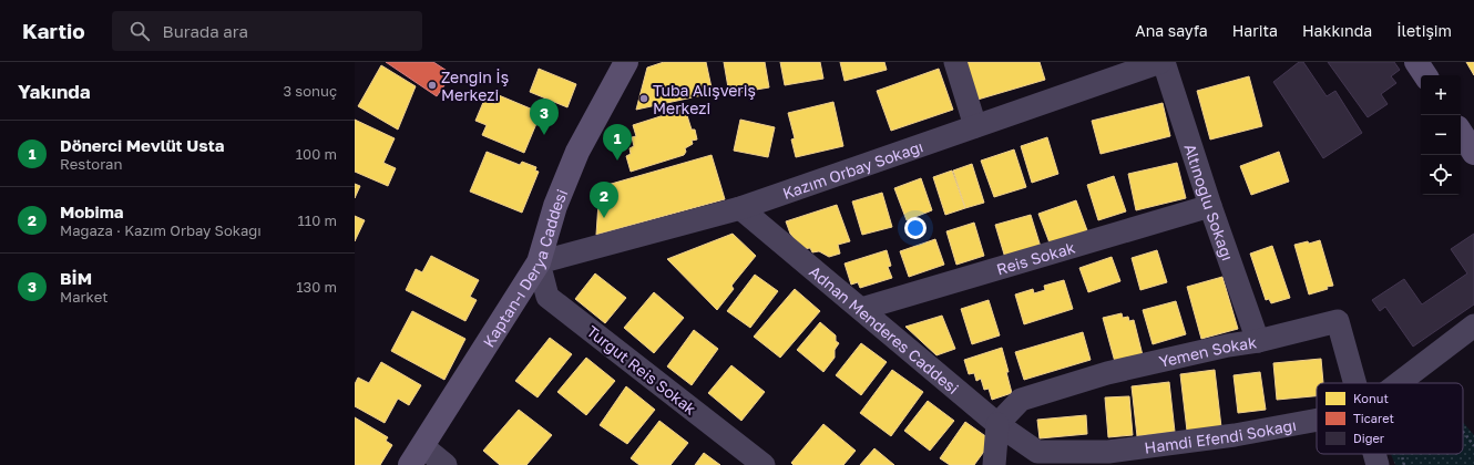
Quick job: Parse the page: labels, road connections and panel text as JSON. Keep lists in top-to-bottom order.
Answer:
{
  "streets": {
    "street": [
      "Kazım Orbay Sokağı",
      "Altınoğlu Sokağı",
      "Reis Sokak",
      "Kaptan-ı Derya Caddesi",
      "Adnan Menderes Caddesi",
      "Yemen Sokak",
      "Turgut Reis Sokak",
      "Hamdi Efendi Sokağı"
    ]
  },
  "crossings": [
    ["Kazım Orbay Sokağı", "Altınoğlu Sokağı"],
    ["Kazım Orbay Sokağı", "Kaptan-ı Derya Caddesi"],
    ["Kazım Orbay Sokağı", "Adnan Menderes Caddesi"],
    ["Kazım Orbay Sokağı", "Turgut Reis Sokak"],
    ["Altınoğlu Sokağı", "Reis Sokak"],
    ["Altınoğlu Sokağı", "Yemen Sokak"],
    ["Reis Sokak", "Adnan Menderes Caddesi"],
    ["Kaptan-ı Derya Caddesi", "Turgut Reis Sokak"],
    ["Adnan Menderes Caddesi", "Yemen Sokak"],
    ["Adnan Menderes Caddesi", "Hamdi Efendi Sokağı"],
    ["Yemen Sokak", "Hamdi Efendi Sokağı"]
  ],
  "places": ["Zengin İş Merkezi", "Tuba Alışveriş Merkezi"],
  "legend": ["Konut", "Ticaret", "Diğer"],
  "page": {
    "header": "Kartio",
    "search": "Burada ara",
    "nav": [
      "Ana sayfa",
      "Harita",
      "Hakkında",
      "İletişim"
    ],
    "heading": ["Yakında", "3 sonuç"],
    "map_buttons": ["+", "−"],
    "pins": ["3", "1", "2"],
    "list": [
      {
        "mark": "1",
        "name": "Dönerci Mevlüt Usta",
        "note": "Restoran",
        "value": "100 m"
      },
      {
        "mark": "2",
        "name": "Mobima",
        "note": "Mağaza · Kazım Orbay Sokağı",
        "value": "110 m"
      },
      {
        "mark": "3",
        "name": "BİM",
        "note": "Market",
        "value": "130 m"
      }
    ]
  }
}
